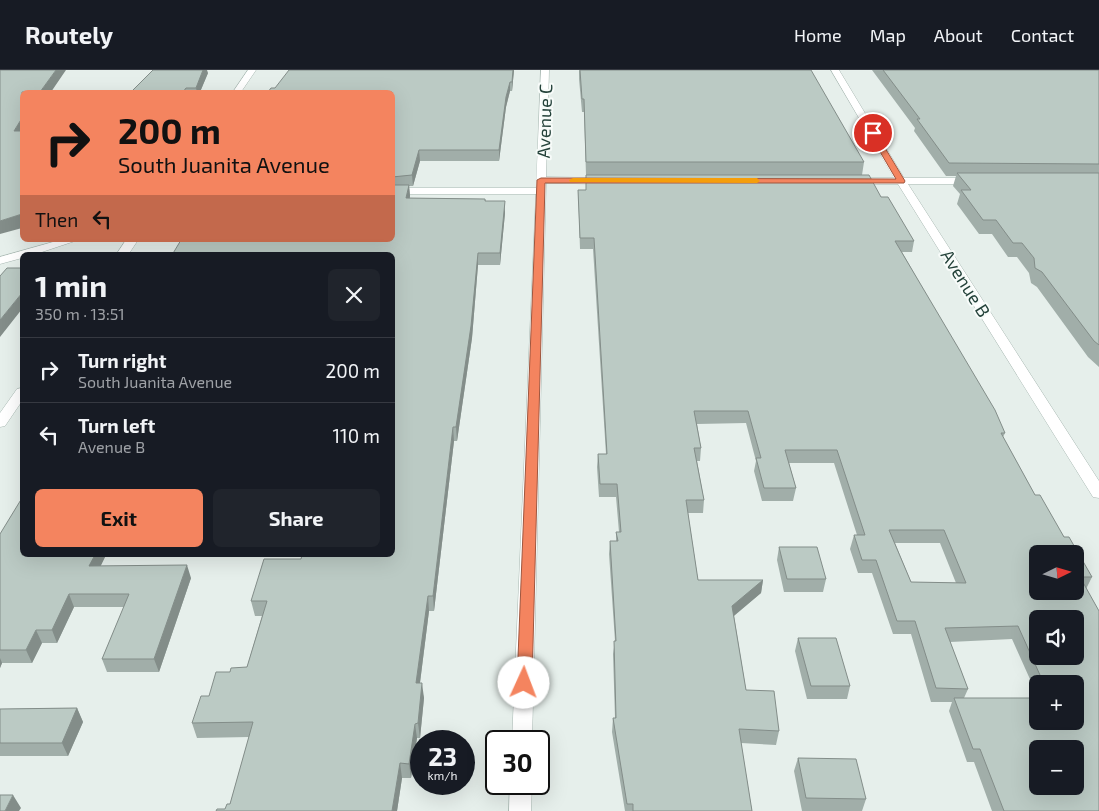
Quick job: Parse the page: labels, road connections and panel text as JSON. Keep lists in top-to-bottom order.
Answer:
{
  "streets": {
    "street": ["Avenue C", "Avenue B"]
  },
  "north": "right",
  "page": {
    "header": "Routely",
    "nav": [
      "Home",
      "Map",
      "About",
      "Contact"
    ],
    "turn": ["200 m", "South Juanita Avenue"],
    "then": "Then",
    "heading": ["1 min", "350 m · 13:51"],
    "list": [
      {
        "name": "Turn right",
        "note": "South Juanita Avenue",
        "value": "200 m"
      },
      {
        "name": "Turn left",
        "note": "Avenue B",
        "value": "110 m"
      }
    ],
    "buttons": ["Exit", "Share"],
    "map_buttons": ["+", "−"],
    "speed": "23 km/h",
    "limit": "30"
  }
}
